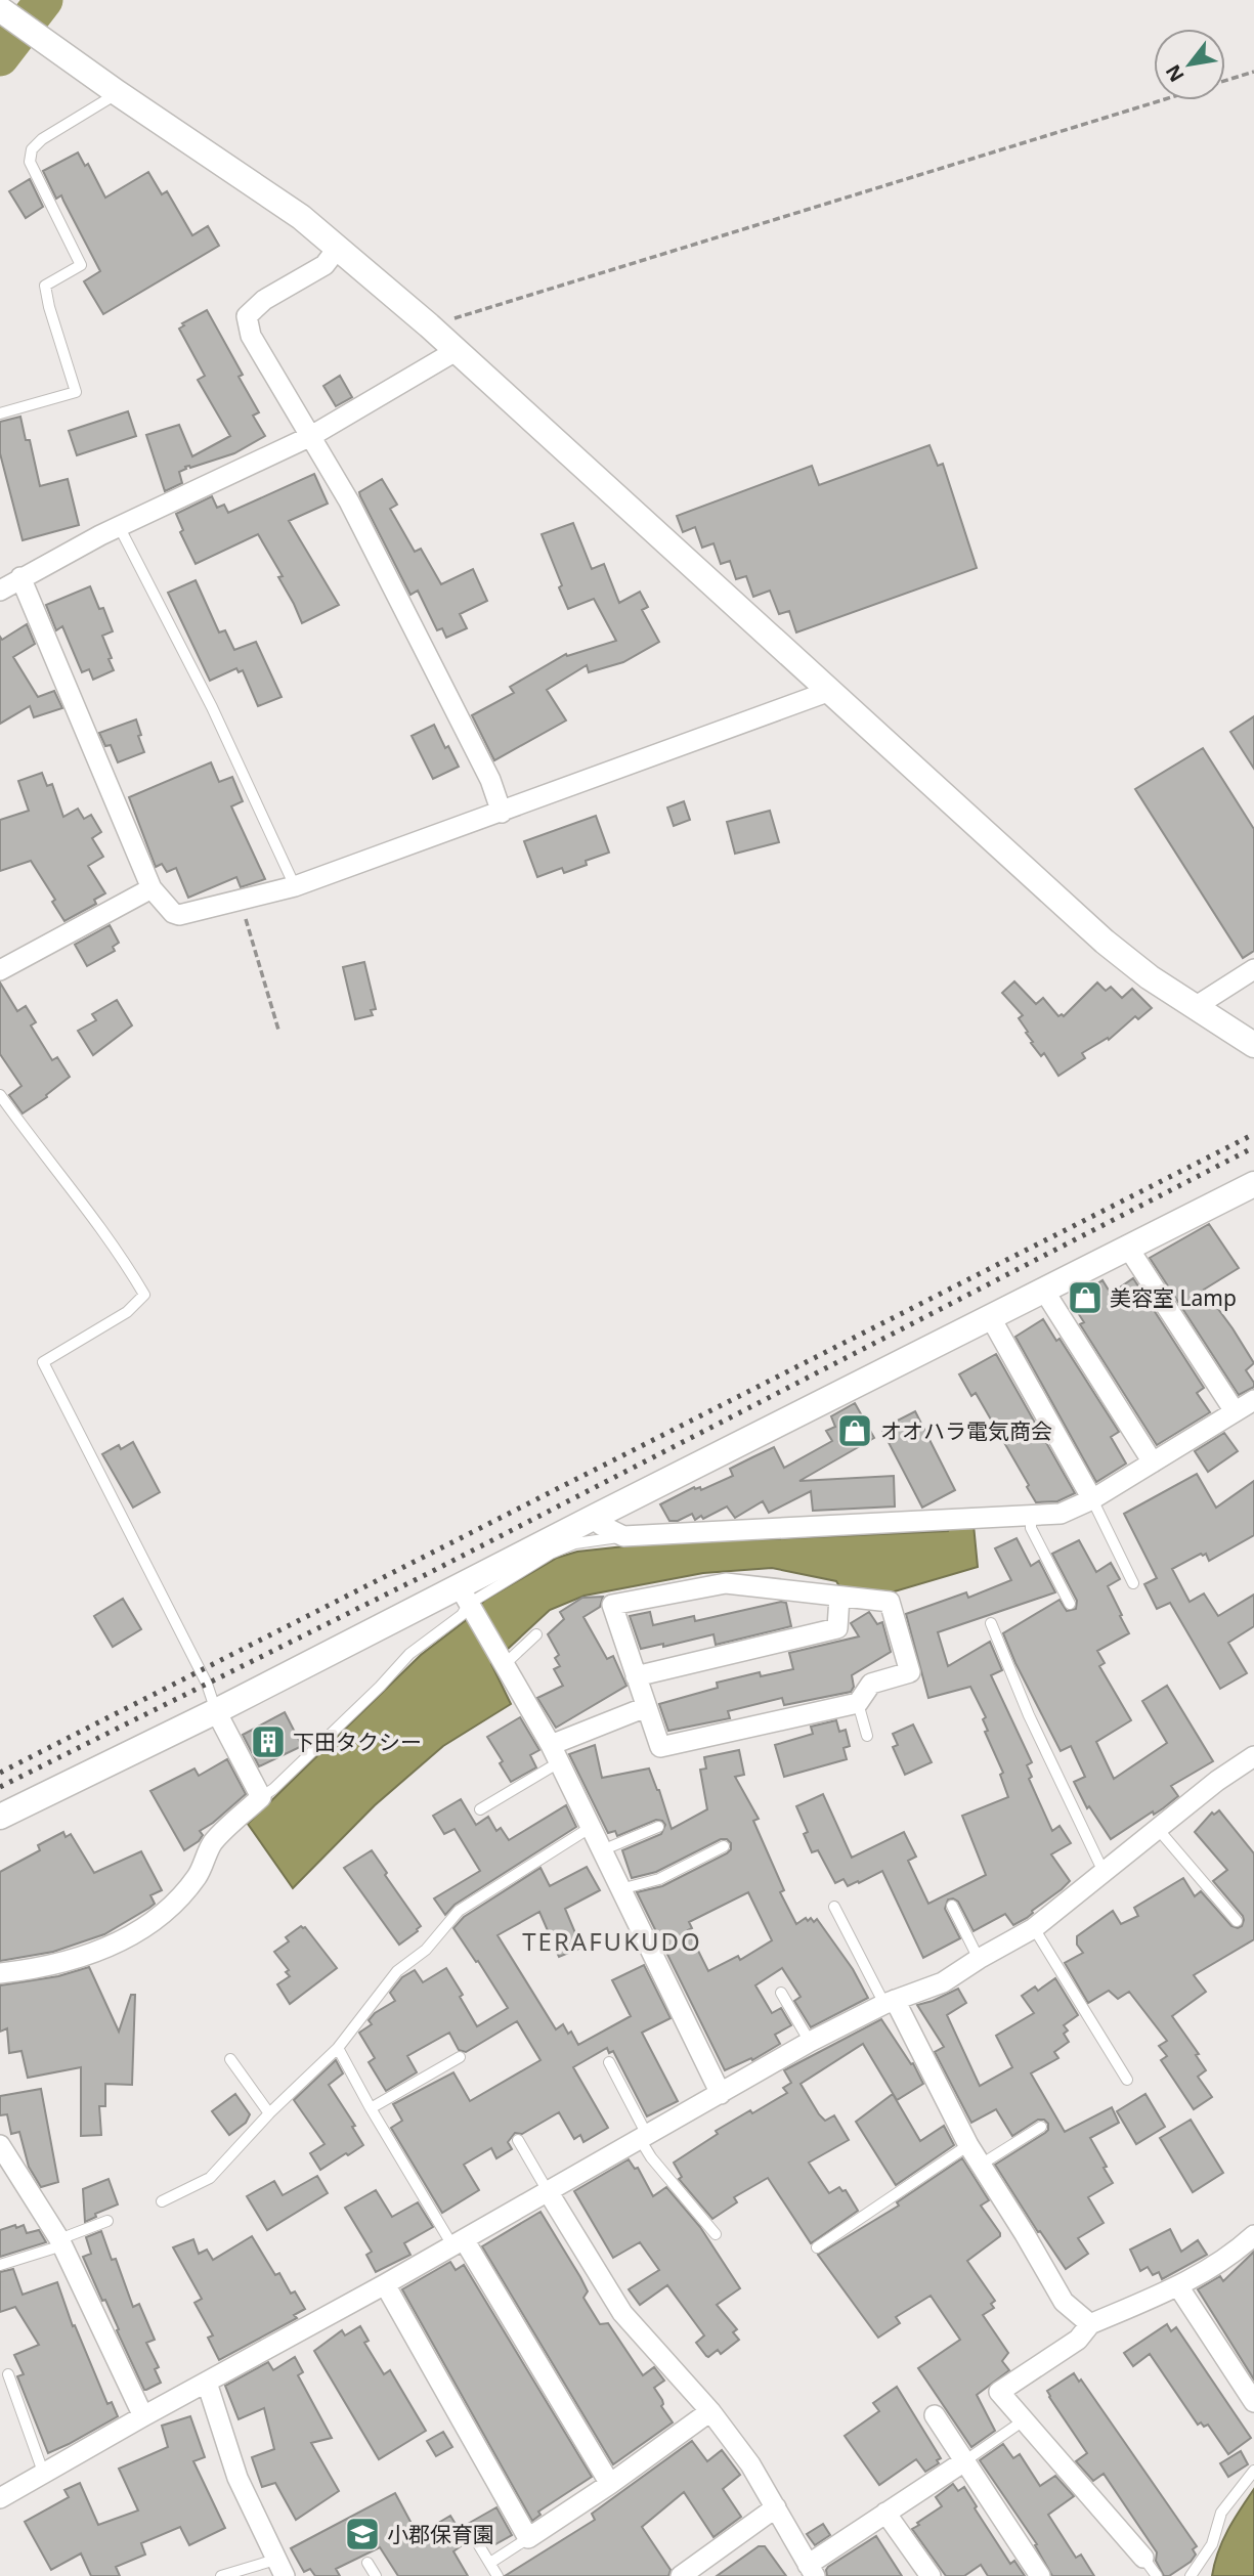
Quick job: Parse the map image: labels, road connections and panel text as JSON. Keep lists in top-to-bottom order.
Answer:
{
  "districts": ["TERAFUKUDO"],
  "places": {
    "shop": ["美容室 Lamp", "オオハラ電気商会"],
    "building": ["下田タクシー"],
    "school or university": ["小郡保育園"]
  },
  "north": "bottom left"
}
